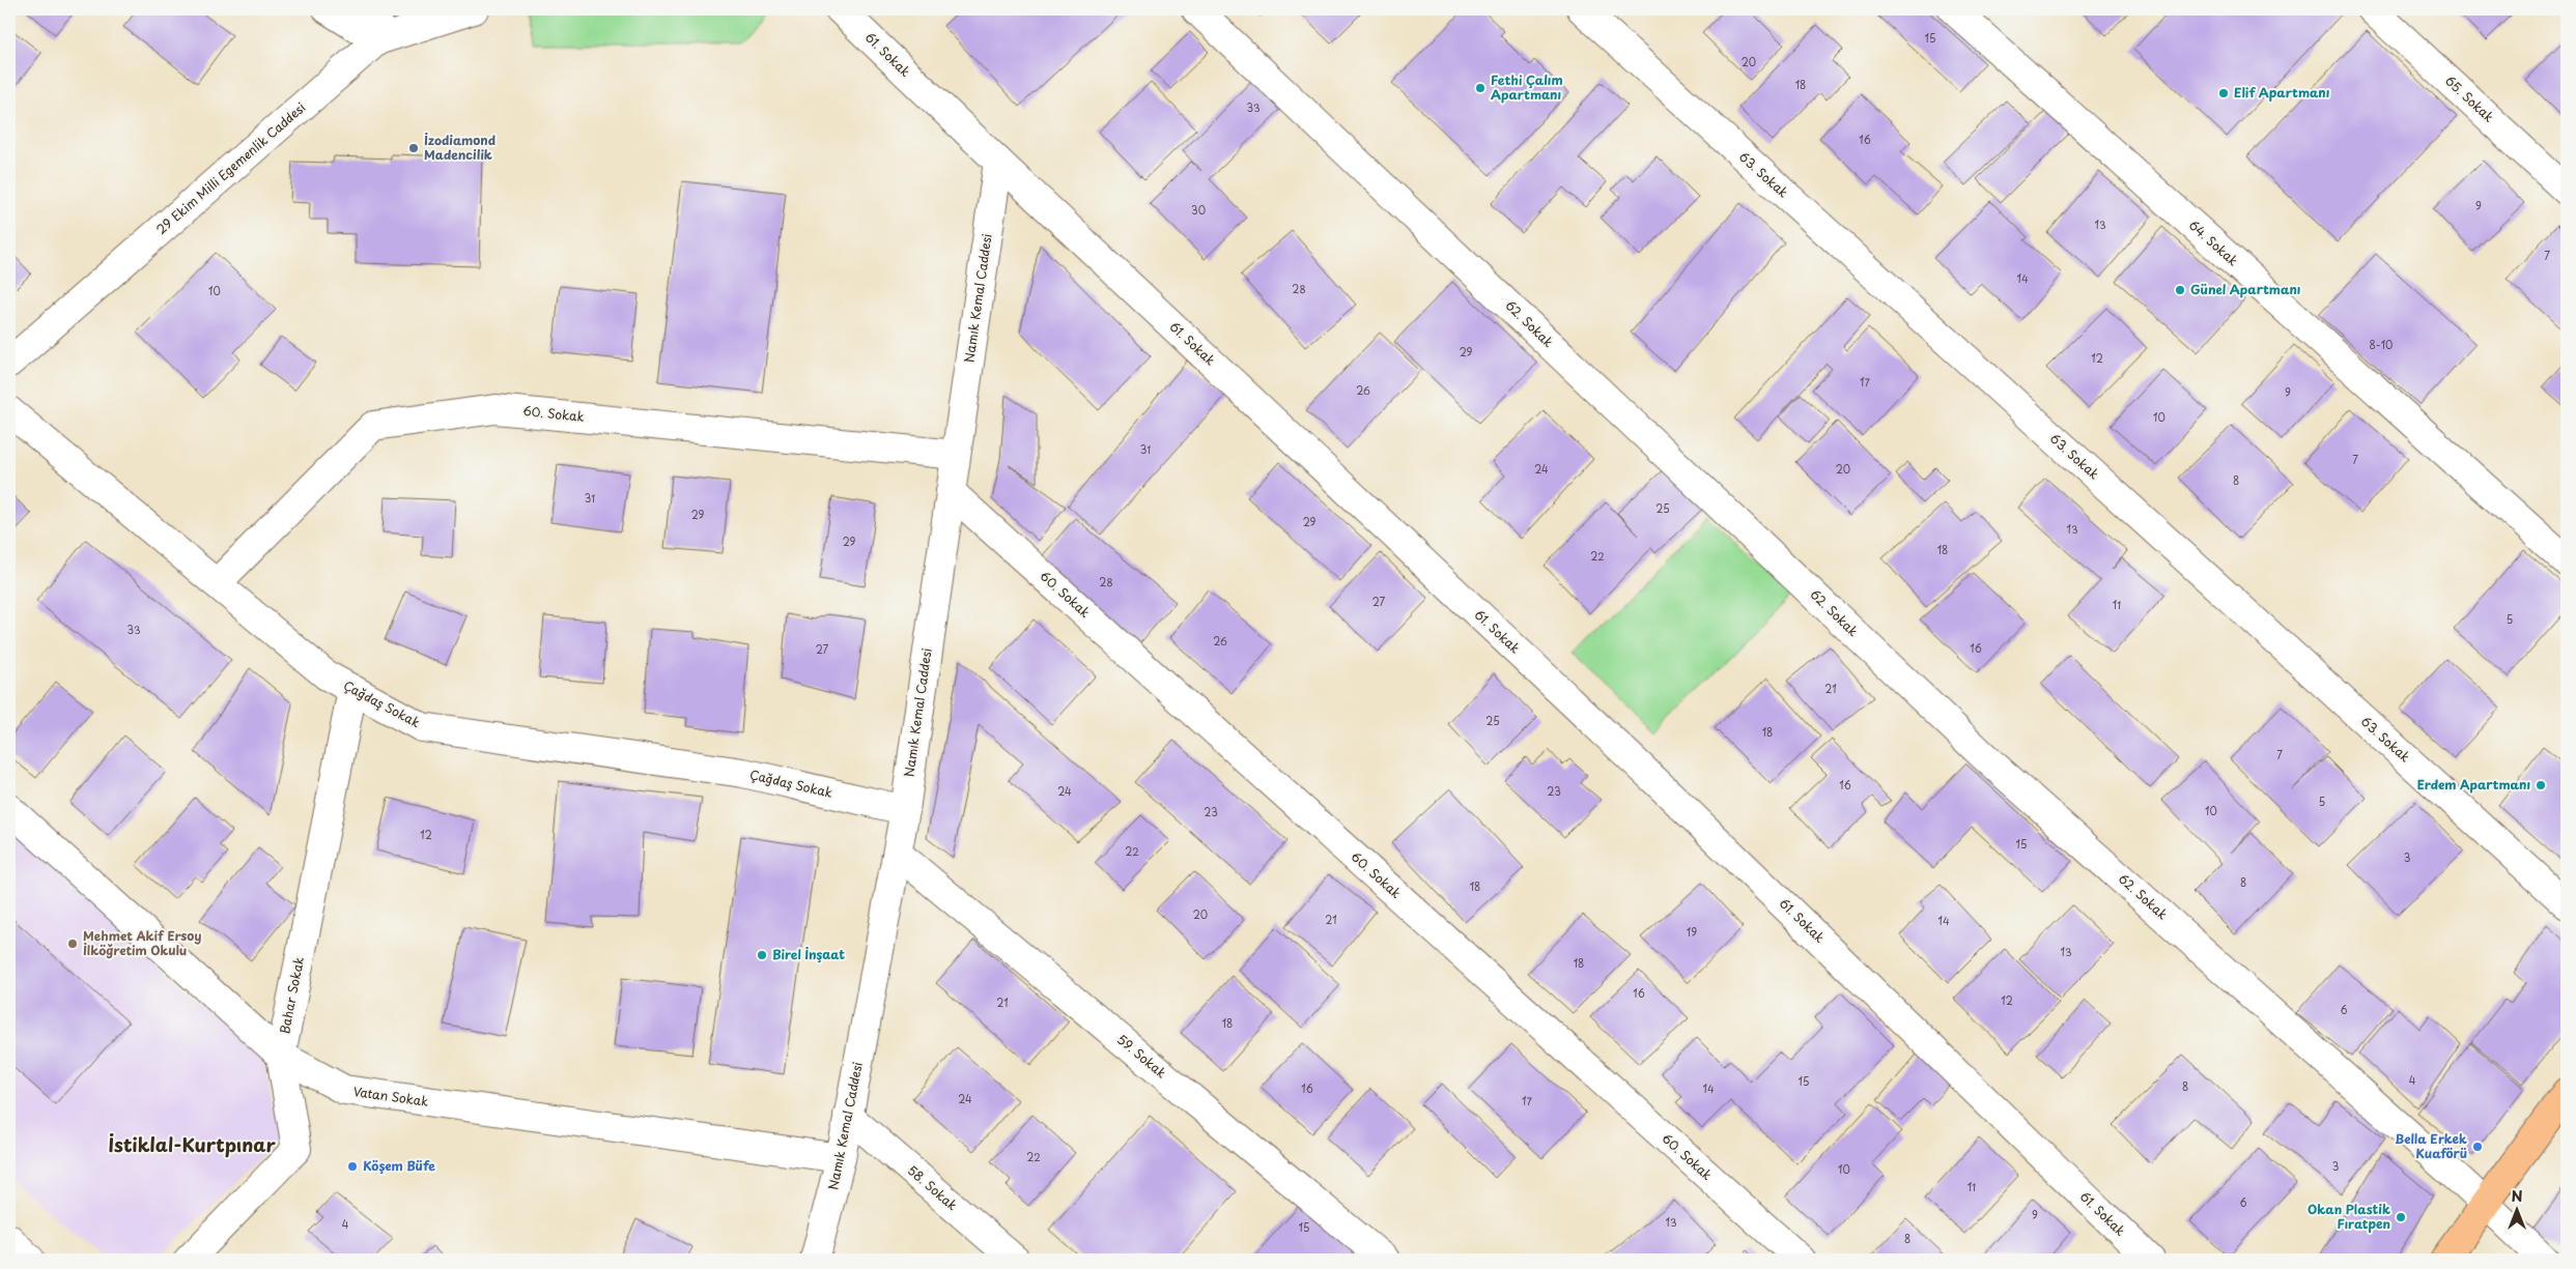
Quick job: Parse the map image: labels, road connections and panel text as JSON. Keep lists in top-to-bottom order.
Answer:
{
  "streets": {
    "street": [
      "61. Sokak",
      "65. Sokak",
      "29 Ekim Milli Egemenlik Caddesi",
      "63. Sokak",
      "64. Sokak",
      "Namık Kemal Caddesi",
      "62. Sokak",
      "60. Sokak",
      "Çağdaş Sokak",
      "Bahar Sokak",
      "59. Sokak",
      "Vatan Sokak",
      "58. Sokak"
    ]
  },
  "crossings": [
    ["61. Sokak", "Namık Kemal Caddesi"],
    ["Namık Kemal Caddesi", "60. Sokak"],
    ["Namık Kemal Caddesi", "Çağdaş Sokak"],
    ["Namık Kemal Caddesi", "59. Sokak"],
    ["Namık Kemal Caddesi", "Vatan Sokak"],
    ["Namık Kemal Caddesi", "58. Sokak"],
    ["60. Sokak", "Çağdaş Sokak"],
    ["Çağdaş Sokak", "Bahar Sokak"],
    ["Bahar Sokak", "Vatan Sokak"]
  ],
  "districts": ["İstiklal-Kurtpınar"],
  "places": [
    "Fethi Çalım Apartmanı",
    "Elif Apartmanı",
    "İzodiamond Madencilik",
    "Günel Apartmanı",
    "Erdem Apartmanı",
    "Mehmet Akif Ersoy İlköğretim Okulu",
    "Birel İnşaat",
    "Bella Erkek Kuaförü",
    "Köşem Büfe",
    "Okan Plastik Fıratpen"
  ],
  "house_numbers": [
    "15",
    "20",
    "18",
    "33",
    "16",
    "9",
    "30",
    "13",
    "7",
    "14",
    "28",
    "10",
    "8-10",
    "29",
    "12",
    "17",
    "26",
    "9",
    "10",
    "31",
    "7",
    "24",
    "20",
    "8",
    "31",
    "25",
    "29",
    "29",
    "13",
    "29",
    "18",
    "22",
    "28",
    "27",
    "11",
    "5",
    "33",
    "26",
    "16",
    "27",
    "21",
    "25",
    "18",
    "7",
    "16",
    "24",
    "23",
    "5",
    "10",
    "23",
    "12",
    "15",
    "22",
    "3",
    "8",
    "18",
    "20",
    "21",
    "14",
    "19",
    "13",
    "18",
    "16",
    "12",
    "21",
    "6",
    "18",
    "4",
    "15",
    "8",
    "16",
    "14",
    "24",
    "17",
    "22",
    "3",
    "10",
    "11",
    "6",
    "9",
    "13",
    "4",
    "15",
    "8"
  ],
  "north": "top"
}
